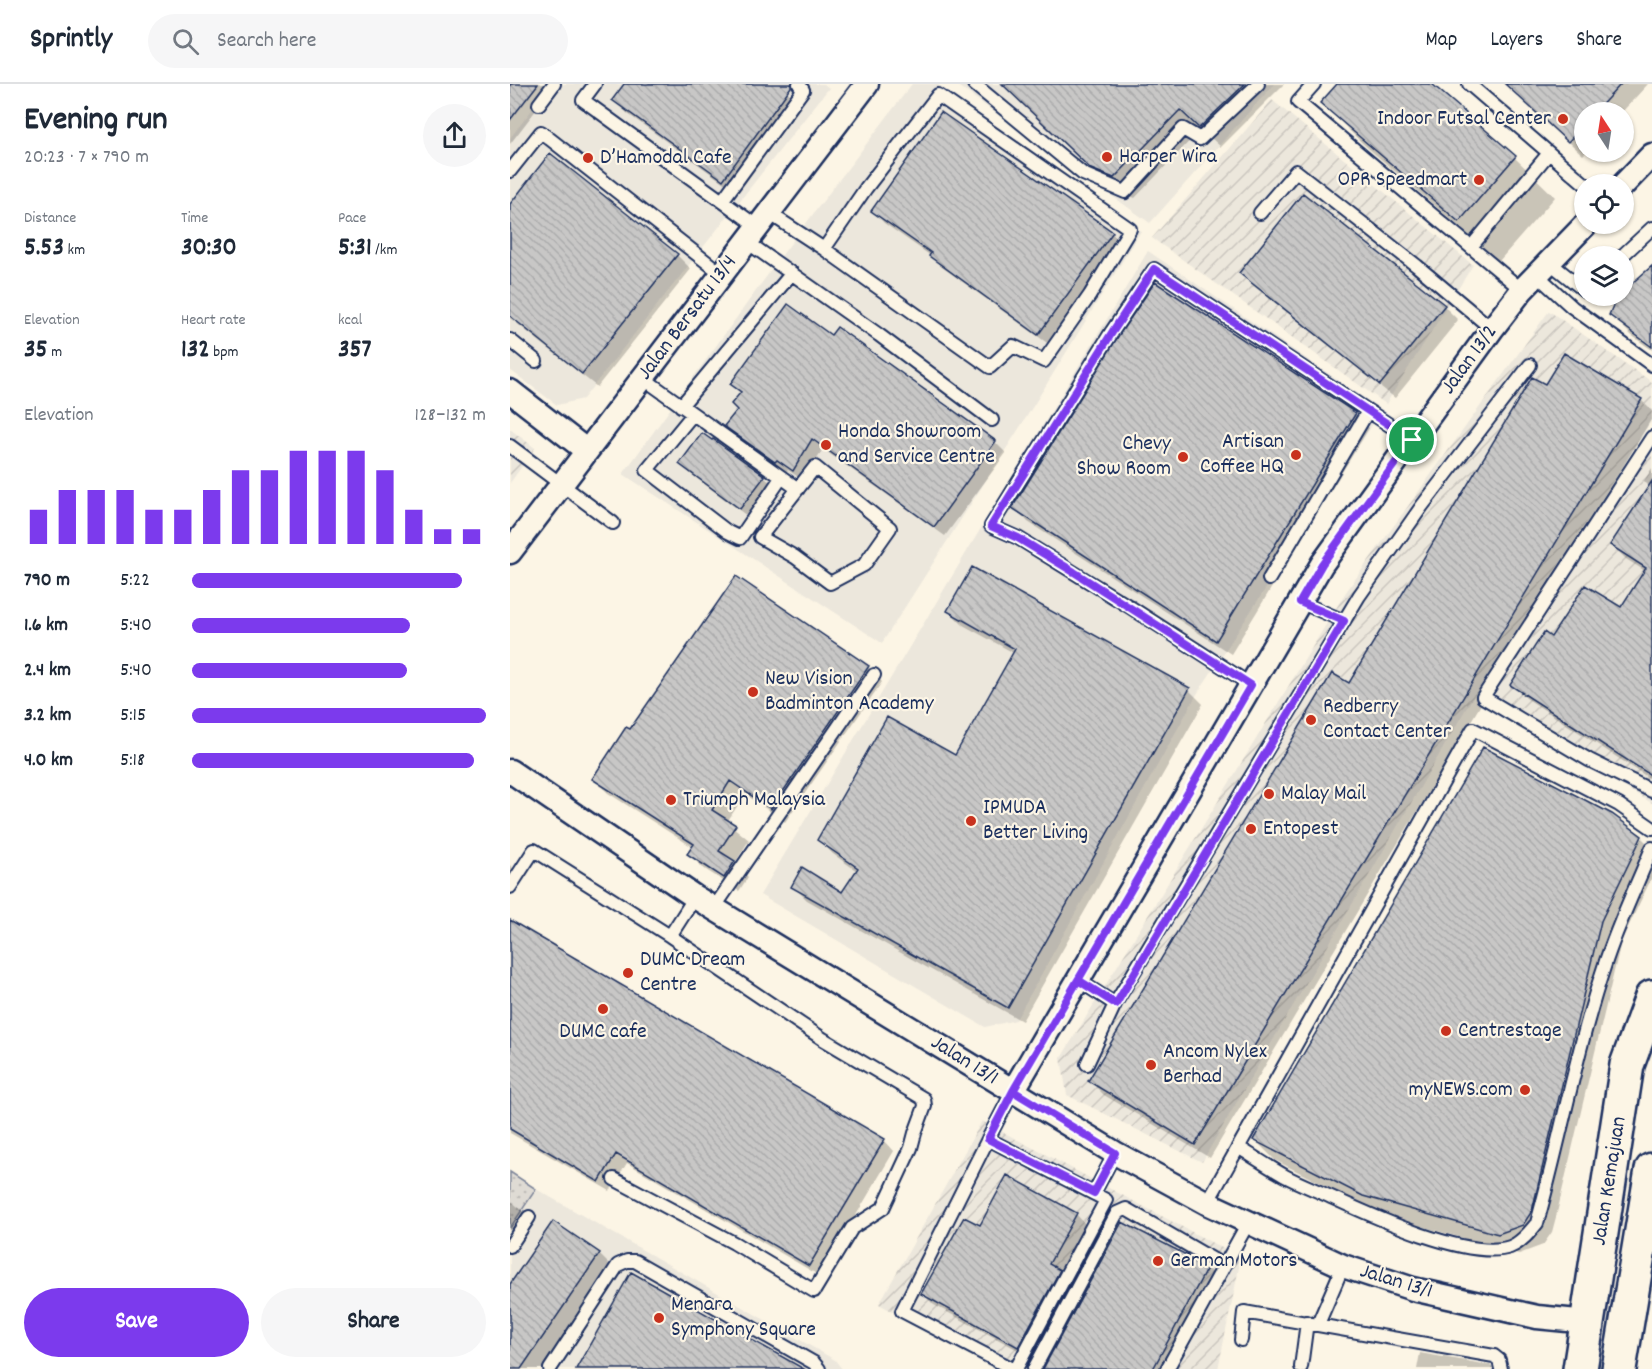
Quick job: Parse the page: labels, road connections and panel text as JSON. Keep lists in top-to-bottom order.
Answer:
{
  "streets": {
    "main road": ["Jalan Kemajuan"],
    "street": ["Jalan Bersatu 13/4", "Jalan 13/2", "Jalan 13/1"]
  },
  "crossings": [
    ["Jalan 13/2", "Jalan 13/1"],
    ["Jalan 13/1", "Jalan Kemajuan"]
  ],
  "places": [
    "Indoor Futsal Center",
    "Harper Wira",
    "D’Hamodal Cafe",
    "OPR Speedmart",
    "Honda Showroom and Service Centre",
    "Artisan Coffee HQ",
    "Chevy Show Room",
    "New Vision Badminton Academy",
    "Redberry Contact Center",
    "Malay Mail",
    "Triumph Malaysia",
    "IPMUDA Better Living",
    "Entopest",
    "DUMC Dream Centre",
    "DUMC cafe",
    "Centrestage",
    "Ancom Nylex Berhad",
    "myNEWS.com",
    "German Motors",
    "Menara Symphony Square"
  ],
  "north": "top",
  "page": {
    "header": "Sprintly",
    "search": "Search here",
    "nav": ["Map", "Layers", "Share"],
    "heading": ["Evening run", "20:23 · 7 × 790 m"],
    "stats": [
      ["Distance", "5.53 km"],
      ["Time", "30:30"],
      ["Pace", "5:31 /km"],
      ["Elevation", "35 m"],
      ["Heart rate", "132 bpm"],
      ["kcal", "357"]
    ],
    "chart": ["Elevation", "128–132 m"],
    "list": [
      {
        "name": "790 m",
        "note": "5:22"
      },
      {
        "name": "1.6 km",
        "note": "5:40"
      },
      {
        "name": "2.4 km",
        "note": "5:40"
      },
      {
        "name": "3.2 km",
        "note": "5:15"
      },
      {
        "name": "4.0 km",
        "note": "5:18"
      }
    ],
    "buttons": ["Save", "Share"]
  }
}
